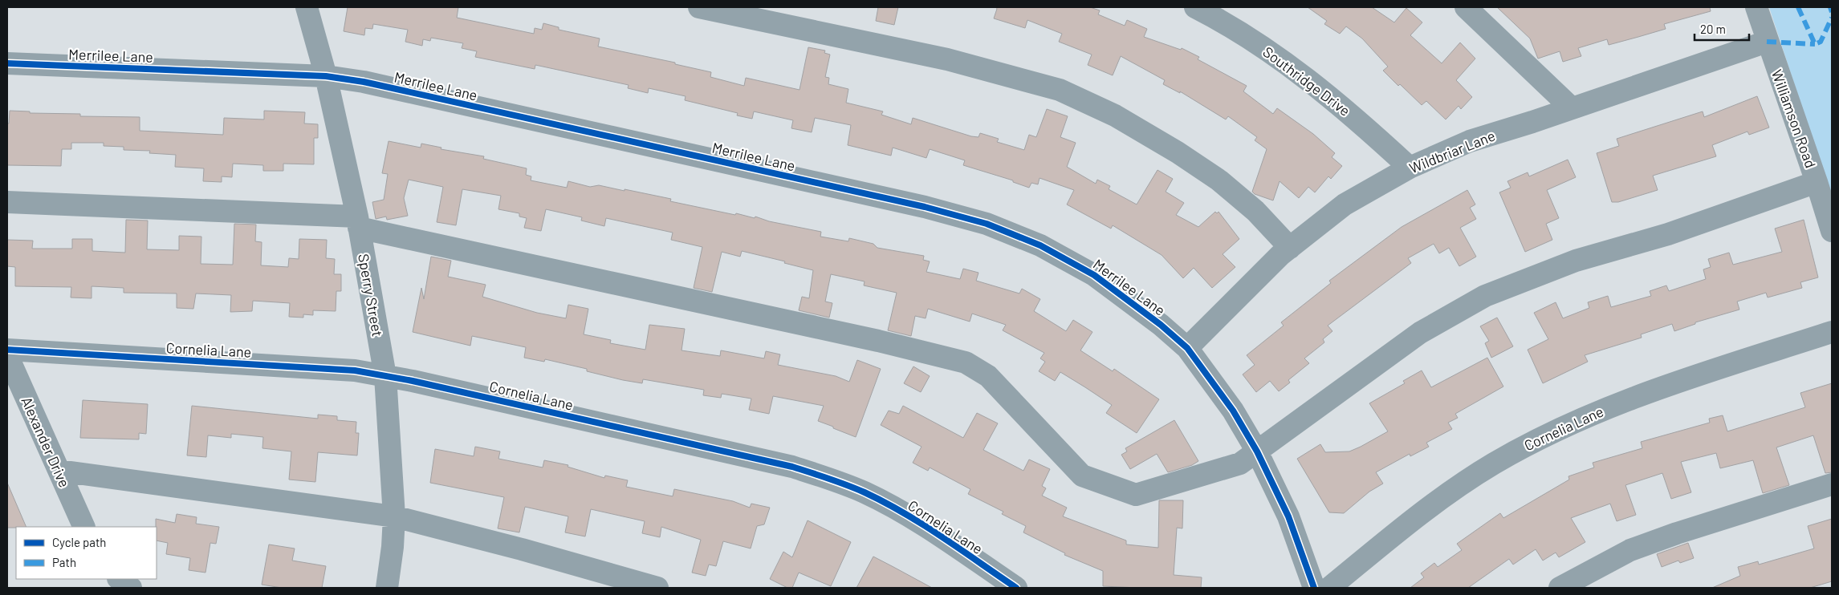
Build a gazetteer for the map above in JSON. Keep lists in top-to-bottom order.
{
  "streets": {
    "street": [
      "Merrilee Lane",
      "Southridge Drive",
      "Williamson Road",
      "Wildbriar Lane",
      "Sperry Street",
      "Cornelia Lane",
      "Alexander Drive"
    ]
  },
  "crossings": [
    ["Merrilee Lane", "Wildbriar Lane"],
    ["Merrilee Lane", "Sperry Street"],
    ["Southridge Drive", "Wildbriar Lane"],
    ["Williamson Road", "Wildbriar Lane"],
    ["Sperry Street", "Cornelia Lane"]
  ],
  "legend": ["Cycle path", "Path"],
  "scale_bar": "20 m"
}
